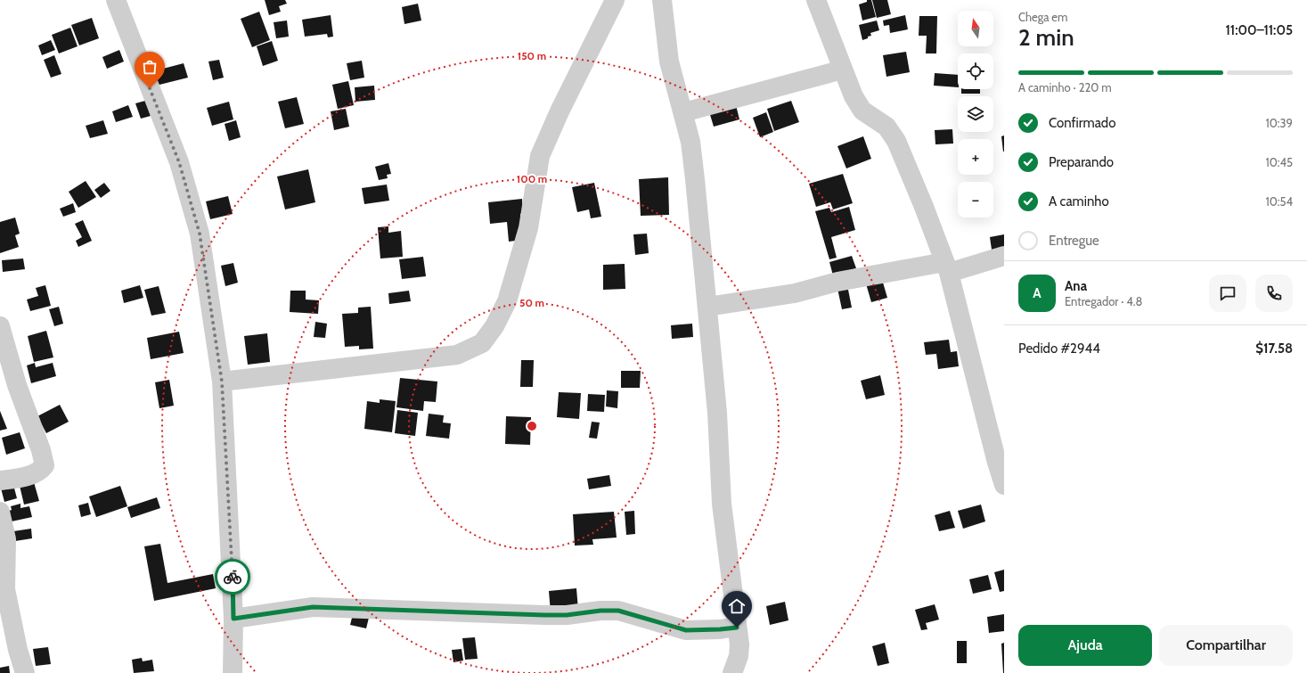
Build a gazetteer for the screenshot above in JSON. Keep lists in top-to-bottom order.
{
  "north": "top",
  "page": {
    "heading": ["2 min", "Chega em", "11:00–11:05"],
    "panel": [
      "Ana",
      "Entregador · 4.8",
      "Pedido #2944",
      "$17.58"
    ],
    "map_buttons": ["+", "−"],
    "bar": "A caminho · 220 m",
    "list": [
      ["Confirmado", "10:39"],
      ["Preparando", "10:45"],
      ["A caminho", "10:54"],
      "Entregue"
    ],
    "round": "A",
    "buttons": ["Ajuda", "Compartilhar"]
  },
  "rings": ["150 m", "100 m", "50 m"]
}
